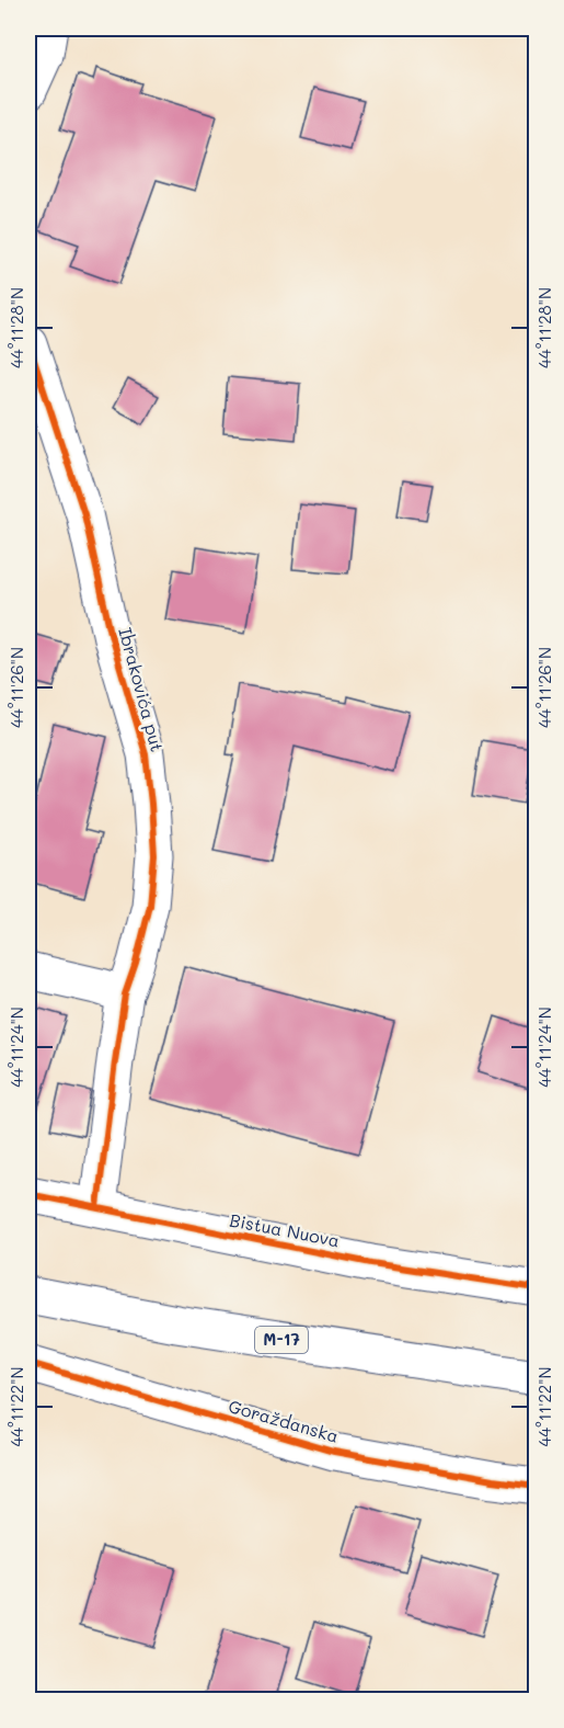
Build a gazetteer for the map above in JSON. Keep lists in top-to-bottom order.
{
  "streets": {
    "main road": [
      "Ibrakovića put",
      "Bistua Nuova",
      "M-17",
      "Goraždanska"
    ]
  },
  "crossings": [
    ["Ibrakovića put", "Bistua Nuova"]
  ],
  "coordinates": [
    "44°11'28\"N",
    "44°11'26\"N",
    "44°11'24\"N",
    "44°11'22\"N"
  ]
}
